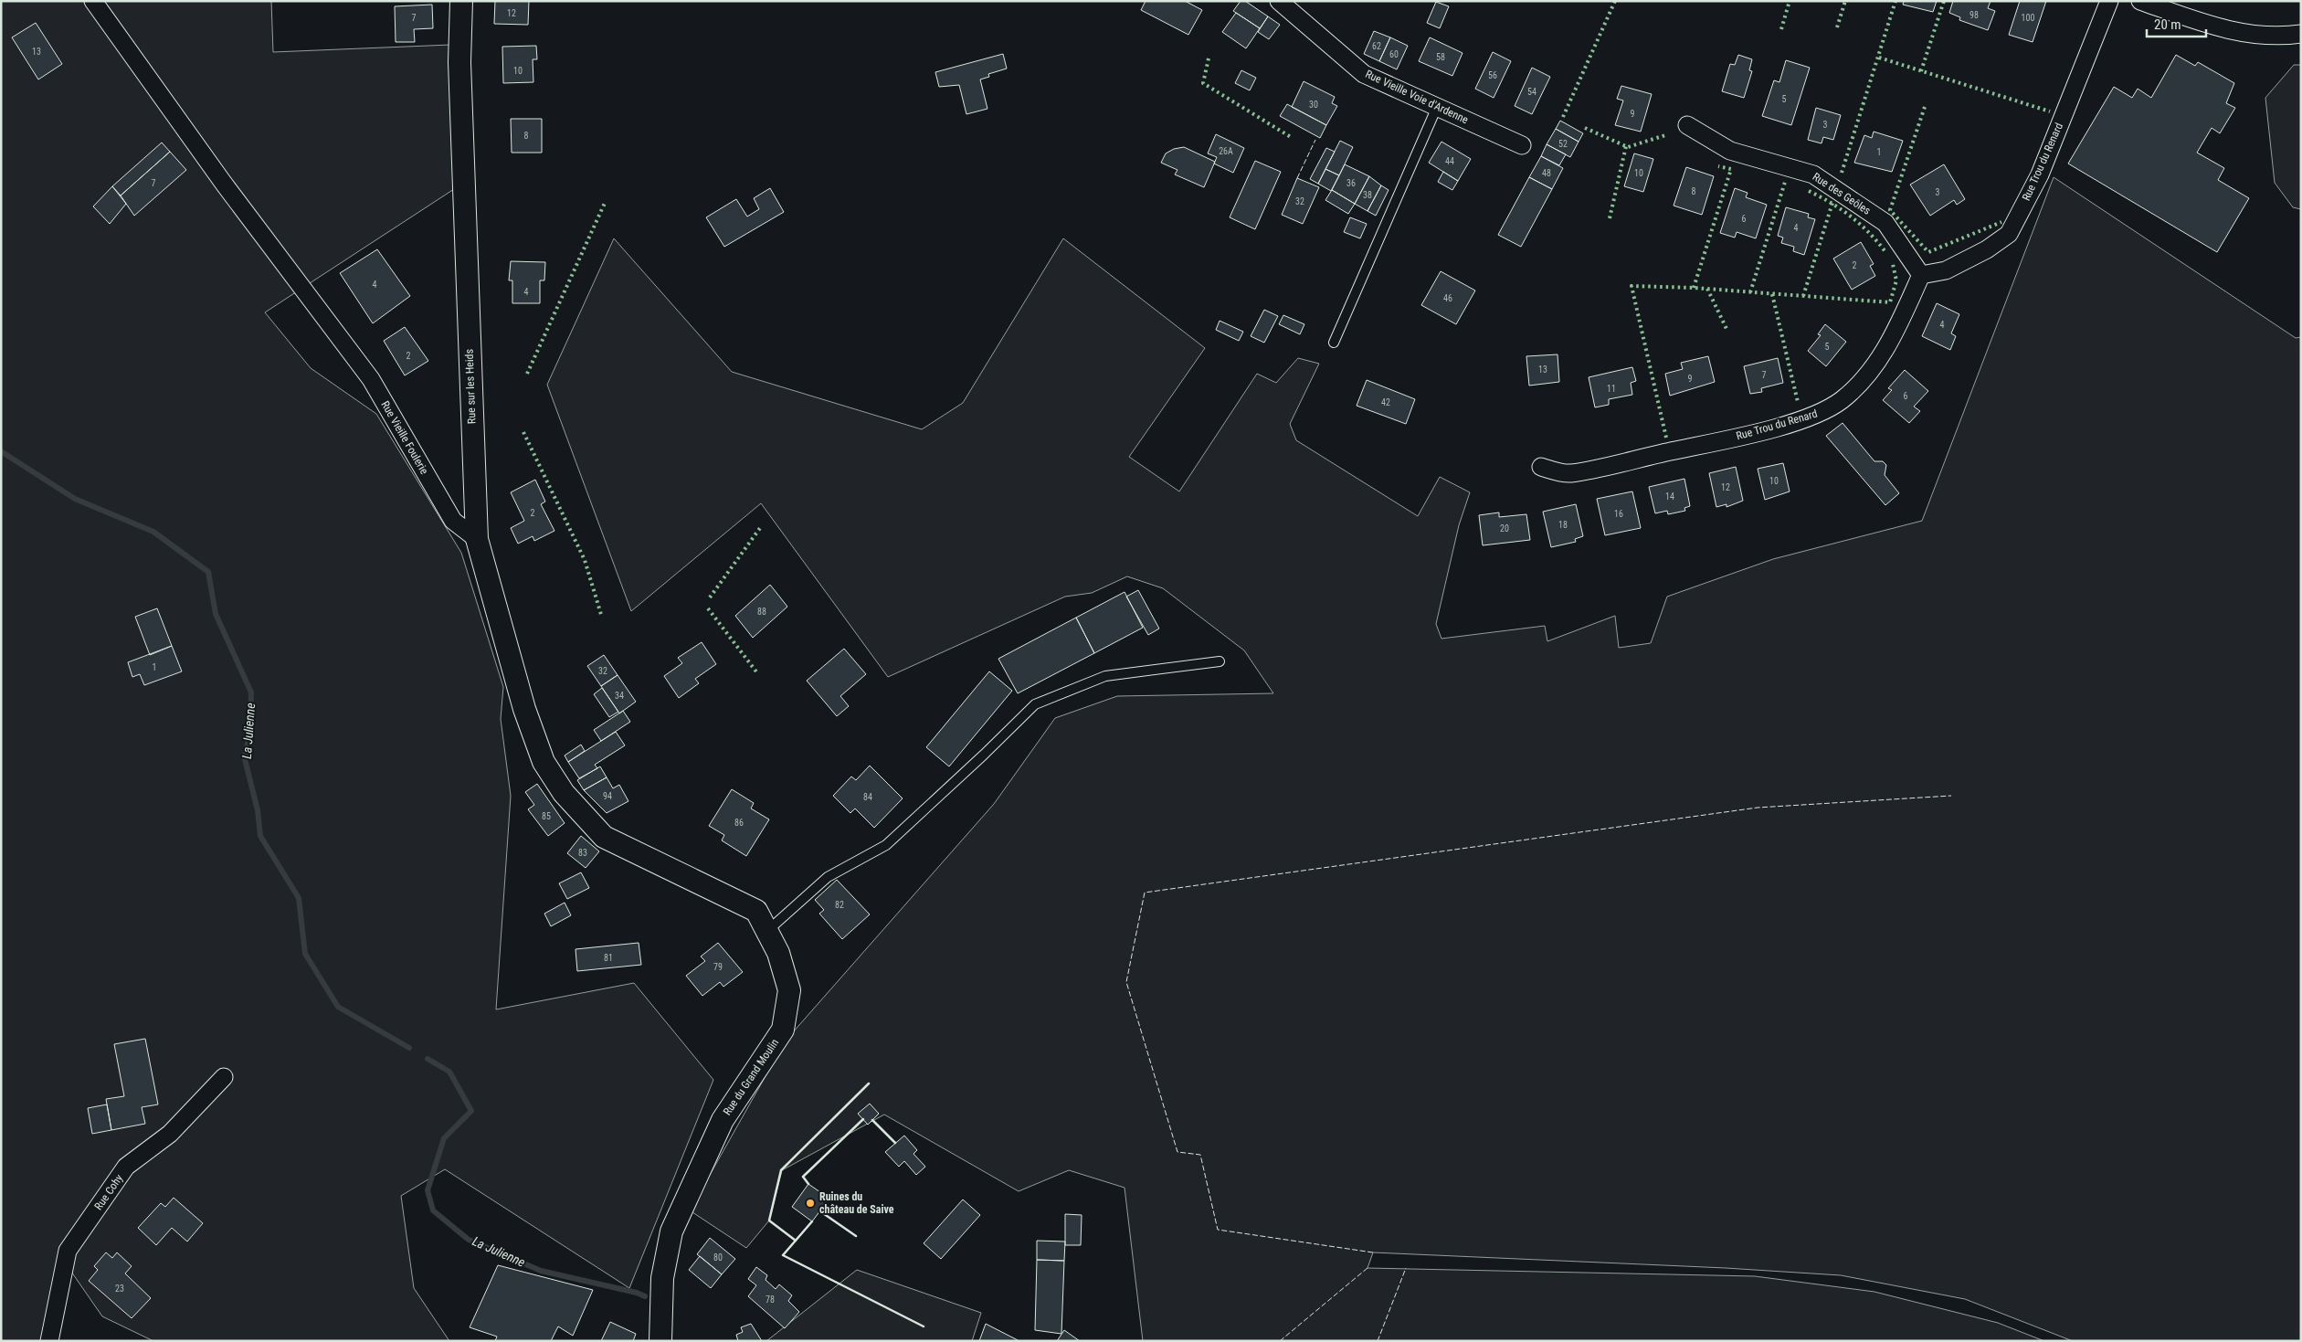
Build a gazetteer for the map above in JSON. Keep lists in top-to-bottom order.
{
  "streets": {
    "street": [
      "Rue Vieille Voie d'Ardenne",
      "Rue Trou du Renard",
      "Rue des Geôles",
      "Rue sur les Heids",
      "Rue Vieille Foulerie",
      "Rue du Grand Moulin",
      "Rue Cohy"
    ]
  },
  "crossings": [
    ["Rue Trou du Renard", "Rue des Geôles"],
    ["Rue sur les Heids", "Rue Vieille Foulerie"],
    ["Rue sur les Heids", "Rue du Grand Moulin"]
  ],
  "water": ["La Julienne"],
  "places": ["Ruines du château de Saive"],
  "house_numbers": [
    "12",
    "98",
    "7",
    "100",
    "62",
    "13",
    "60",
    "58",
    "10",
    "56",
    "54",
    "5",
    "30",
    "9",
    "3",
    "8",
    "52",
    "26A",
    "1",
    "44",
    "48",
    "10",
    "7",
    "36",
    "8",
    "3",
    "38",
    "32",
    "6",
    "4",
    "2",
    "4",
    "4",
    "46",
    "4",
    "5",
    "2",
    "13",
    "7",
    "9",
    "11",
    "6",
    "42",
    "10",
    "12",
    "14",
    "2",
    "16",
    "18",
    "20",
    "88",
    "1",
    "32",
    "34",
    "94",
    "84",
    "85",
    "86",
    "83",
    "82",
    "81",
    "79",
    "80",
    "23",
    "78"
  ],
  "scale_bar": "20 m"
}
